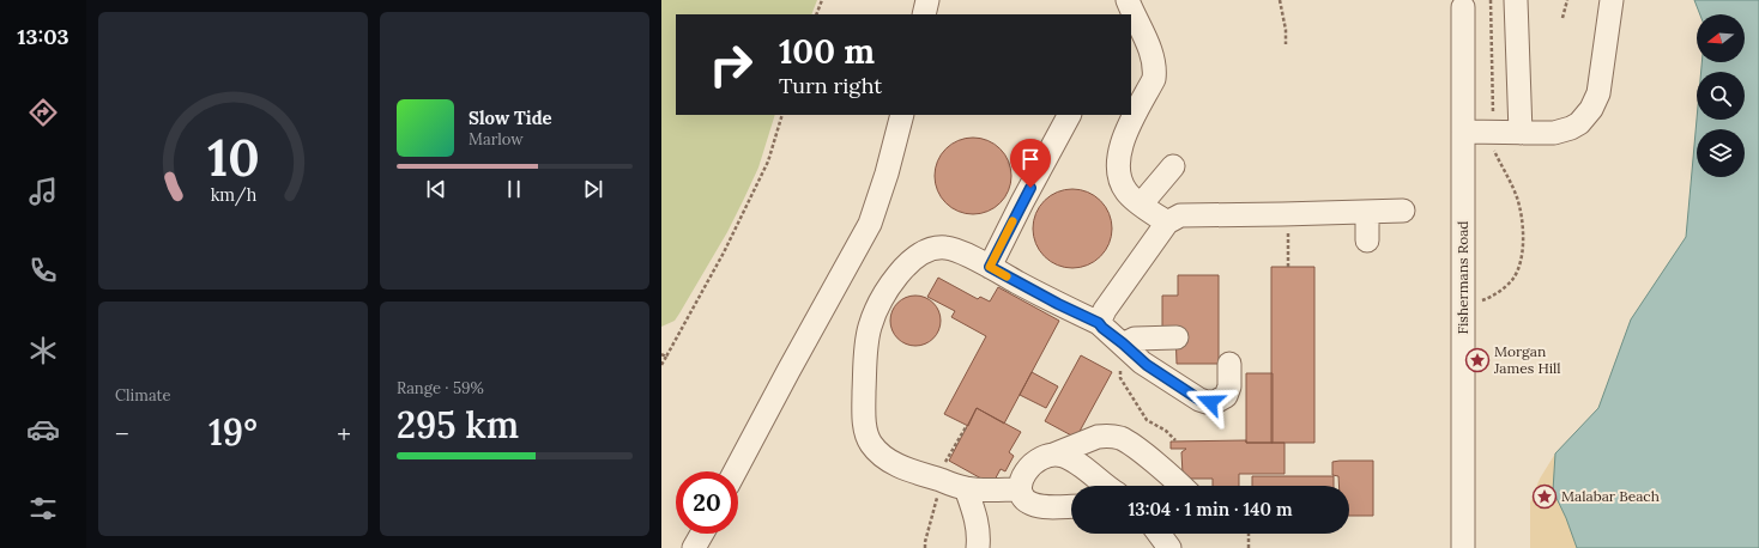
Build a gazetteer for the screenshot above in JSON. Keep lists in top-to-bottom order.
{
  "streets": {
    "street": ["Fishermans Road"]
  },
  "places": {
    "place": ["Morgan James Hill", "Malabar Beach"]
  },
  "north": "left",
  "page": {
    "tabs": "13:03",
    "turn": ["100 m", "Turn right"],
    "song": ["Slow Tide", "Marlow"],
    "tile": [
      "Climate",
      ["Range · 59%", "295 km"]
    ],
    "heat": ["−", "19°", "+"],
    "limit": "20",
    "trip": "13:04 · 1 min · 140 m",
    "gauge": ["10", "km/h"]
  }
}
